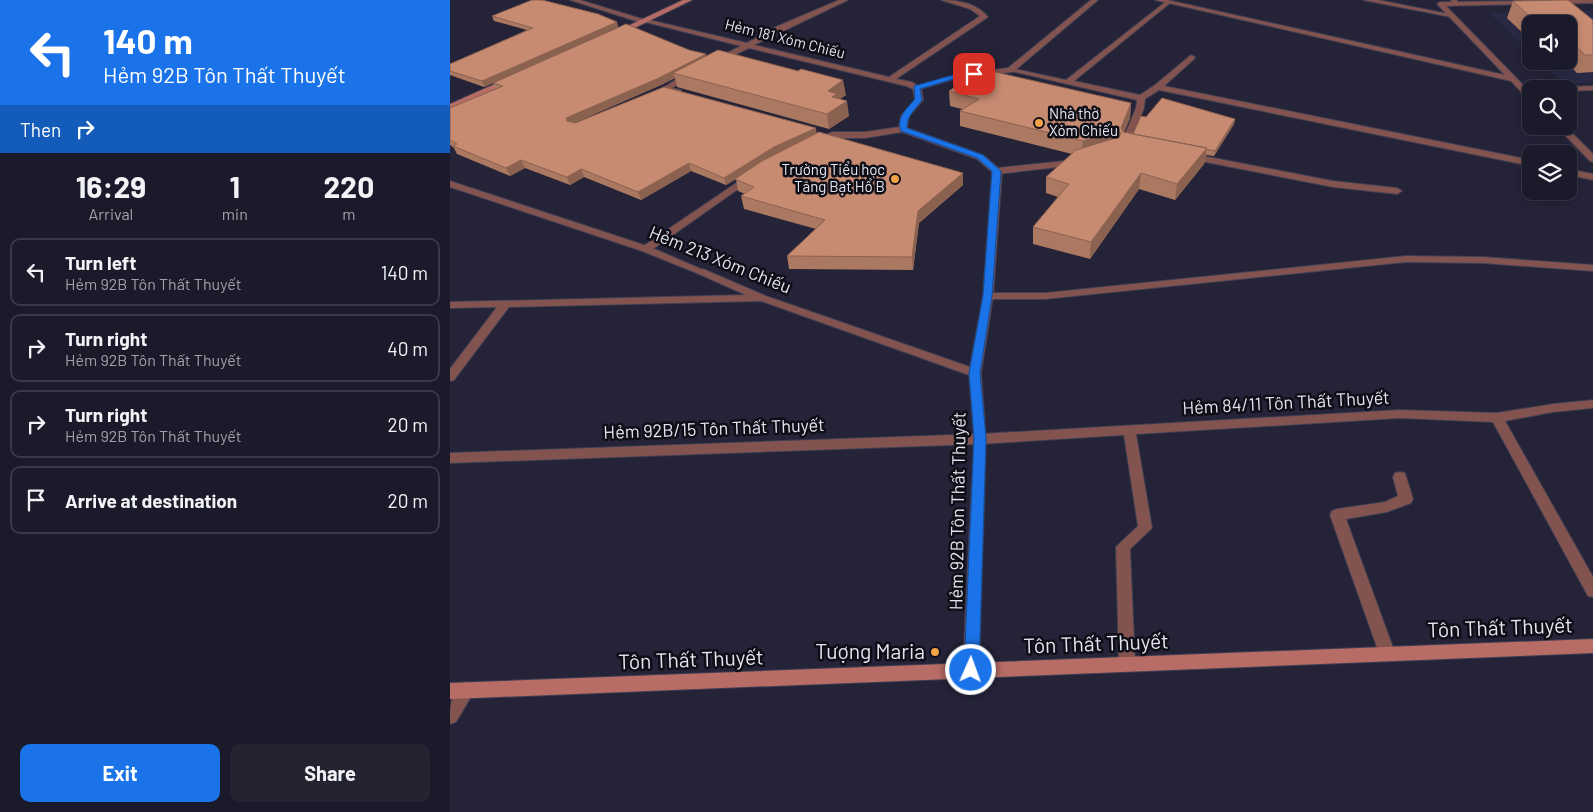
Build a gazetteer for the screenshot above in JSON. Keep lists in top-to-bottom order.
{
  "streets": {
    "main road": ["Tôn Thất Thuyết"],
    "street": [
      "Hẻm 181 Xóm Chiếu",
      "Hẻm 213 Xóm Chiếu",
      "Hẻm 84/11 Tôn Thất Thuyết",
      "Hẻm 92B/15 Tôn Thất Thuyết",
      "Hẻm 92B Tôn Thất Thuyết"
    ]
  },
  "crossings": [
    ["Hẻm 213 Xóm Chiếu", "Hẻm 92B Tôn Thất Thuyết"],
    ["Hẻm 84/11 Tôn Thất Thuyết", "Hẻm 92B/15 Tôn Thất Thuyết"],
    ["Hẻm 84/11 Tôn Thất Thuyết", "Hẻm 92B Tôn Thất Thuyết"],
    ["Hẻm 92B/15 Tôn Thất Thuyết", "Hẻm 92B Tôn Thất Thuyết"],
    ["Hẻm 92B Tôn Thất Thuyết", "Tôn Thất Thuyết"]
  ],
  "places": ["Nhà thờ Xóm Chiếu", "Trường Tiểu học Tăng Bạt Hổ B", "Tượng Maria"],
  "page": {
    "turn": ["140 m", "Hẻm 92B Tôn Thất Thuyết"],
    "then": "Then",
    "eta": [
      "16:29",
      "Arrival",
      "1",
      "min",
      "220",
      "m"
    ],
    "list": [
      {
        "name": "Turn left",
        "note": "Hẻm 92B Tôn Thất Thuyết",
        "value": "140 m"
      },
      {
        "name": "Turn right",
        "note": "Hẻm 92B Tôn Thất Thuyết",
        "value": "40 m"
      },
      {
        "name": "Turn right",
        "note": "Hẻm 92B Tôn Thất Thuyết",
        "value": "20 m"
      },
      {
        "name": "Arrive at destination",
        "value": "20 m"
      }
    ],
    "buttons": ["Exit", "Share"]
  }
}
